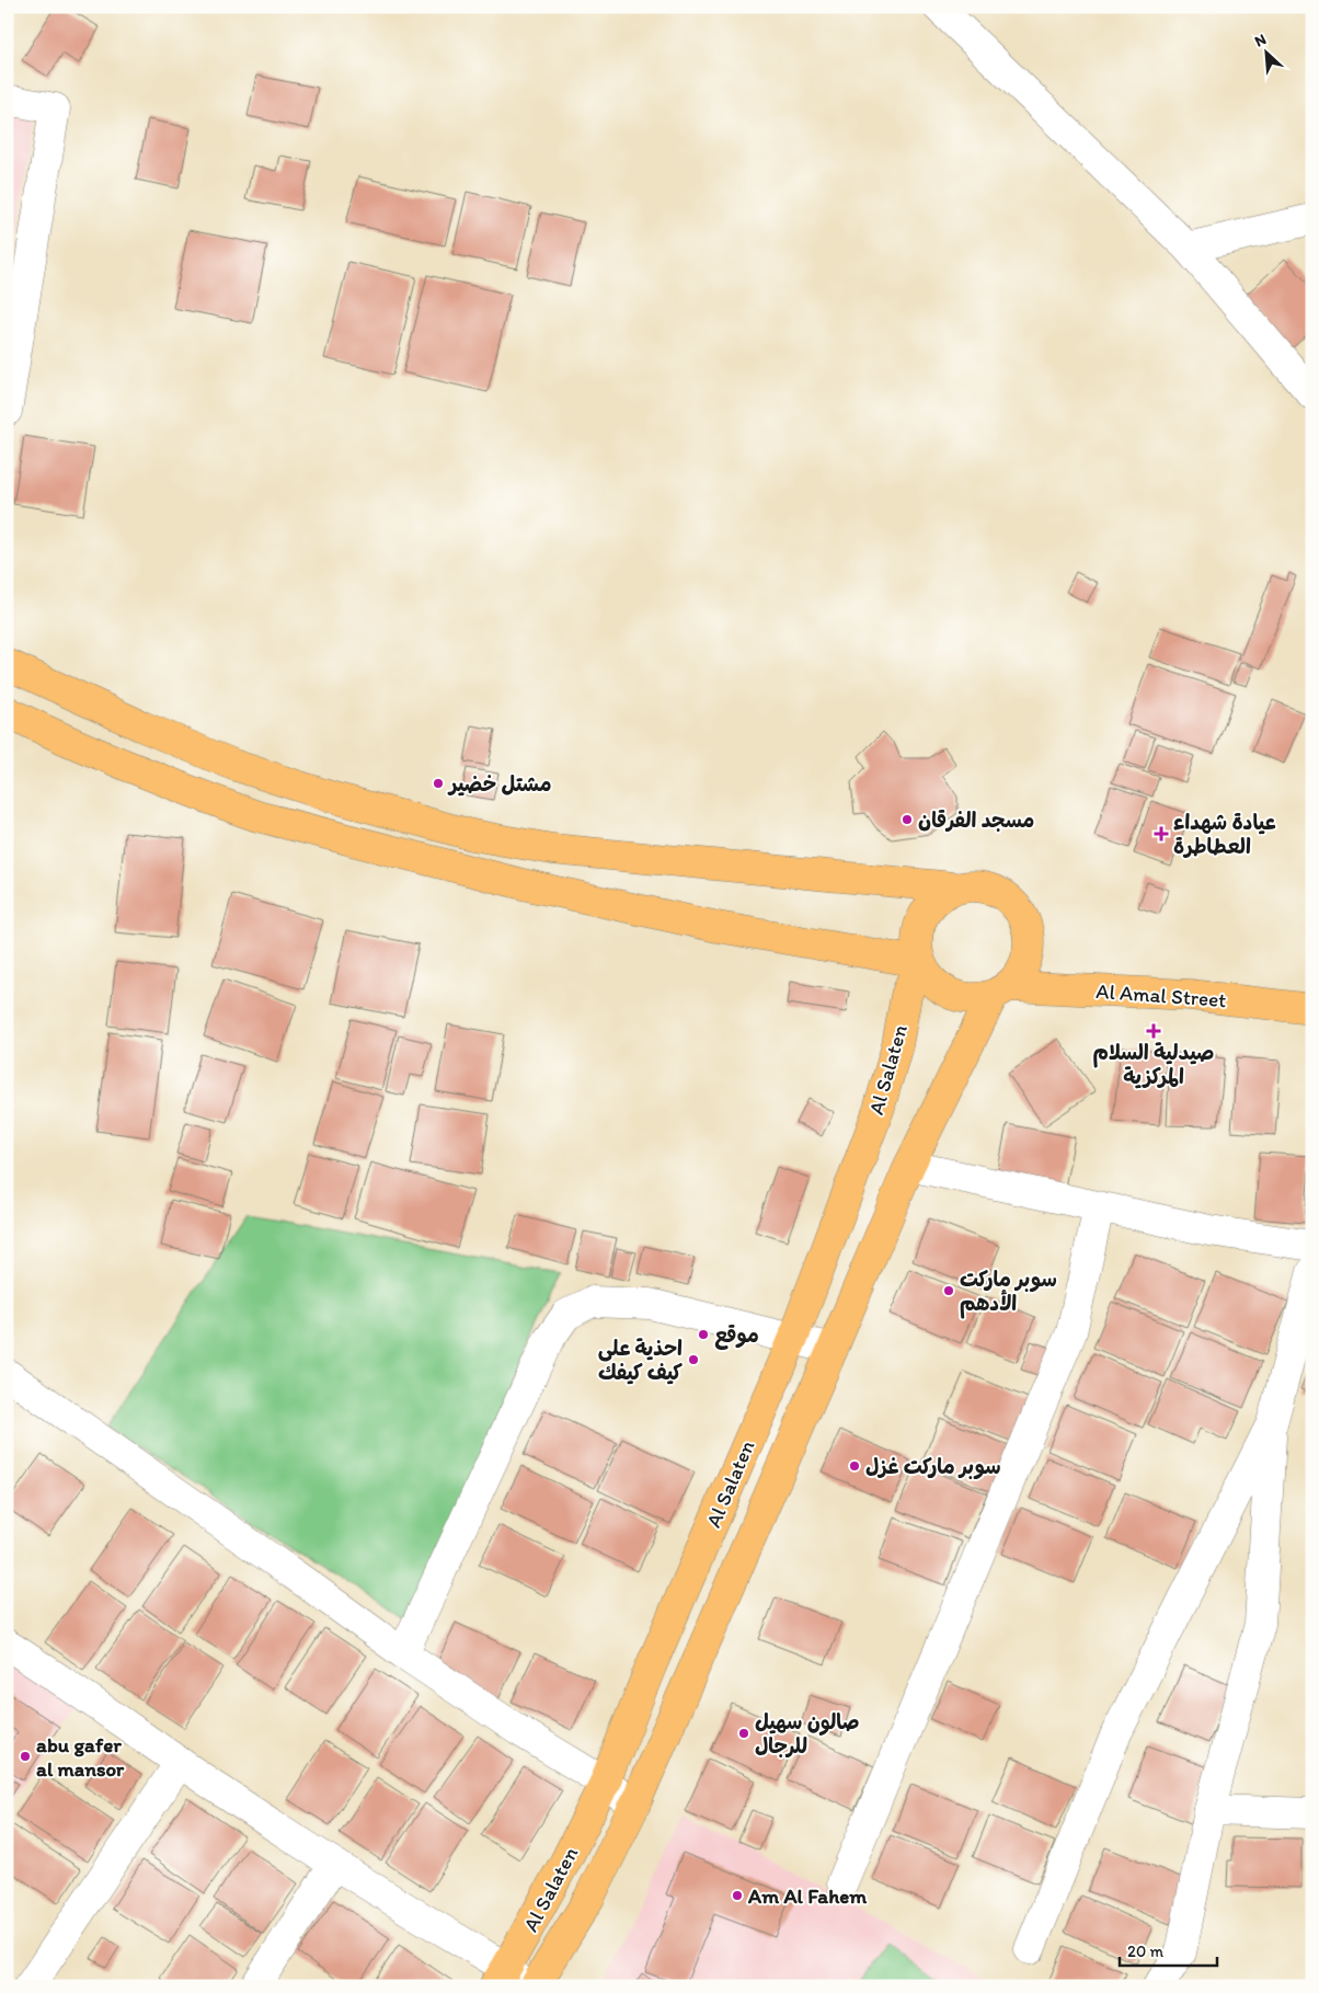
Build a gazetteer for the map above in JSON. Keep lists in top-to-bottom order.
{
  "streets": {
    "main road": ["Al Amal Street", "Al Salaten"]
  },
  "crossings": [
    ["Al Amal Street", "Al Salaten"]
  ],
  "places": {
    "other": [
      "مشتل خضير",
      "مسجد الفرقان",
      "سوبر ماركت الأدهم",
      "موقع",
      "احذية على كيف كيفك",
      "سوبر ماركت غزل",
      "صالون سهيل للرجال",
      "abu gafer al mansor",
      "Am Al Fahem"
    ],
    "health": ["عيادة شهداء العطاطرة", "صيدلية السلام المركزية"]
  },
  "scale_bar": "20 m",
  "north": "top left"
}
